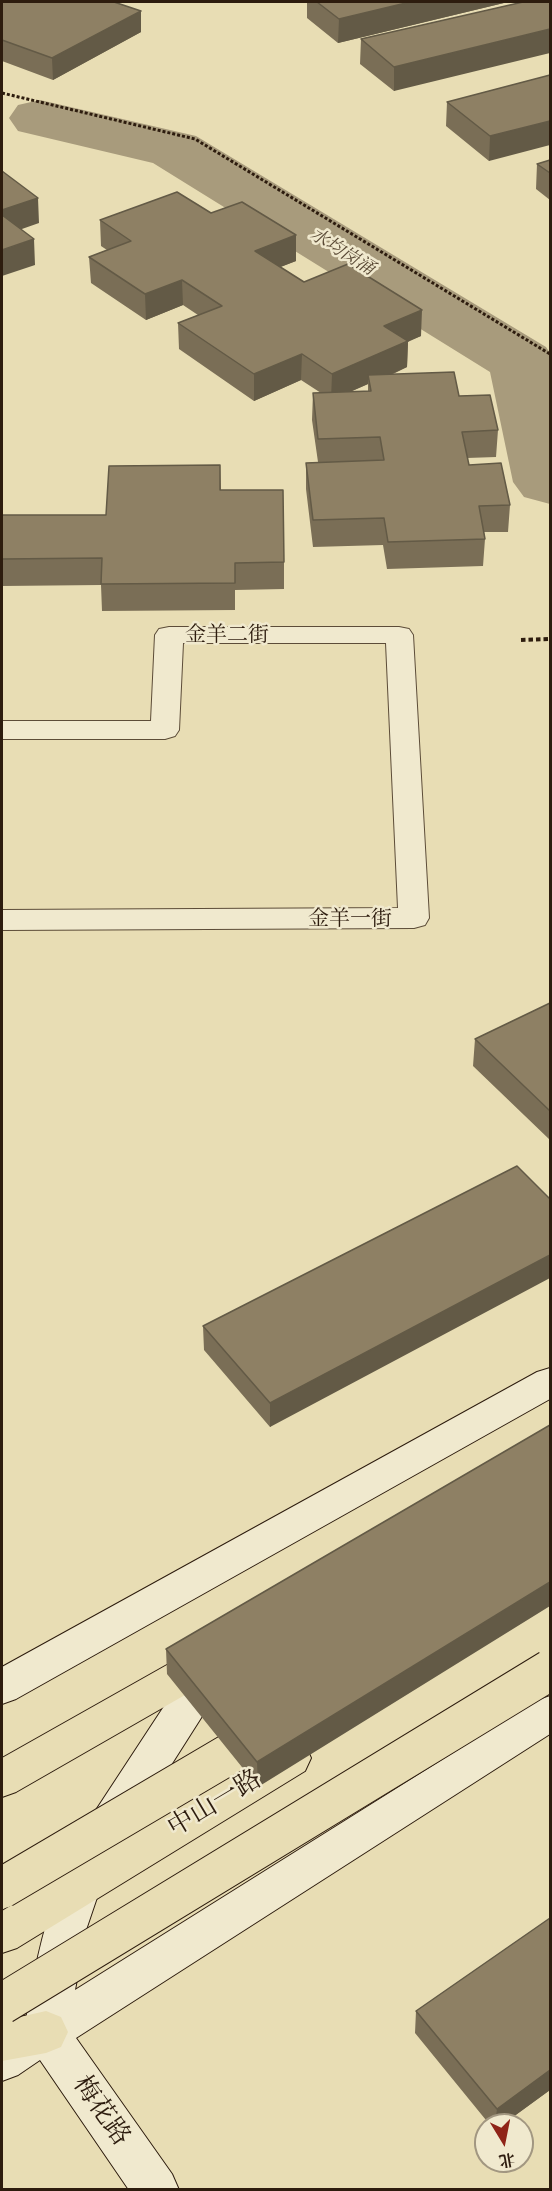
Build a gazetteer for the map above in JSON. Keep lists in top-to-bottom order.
{
  "streets": {
    "main road": ["中山一路"],
    "street": ["金羊二街", "金羊一街", "梅花路"]
  },
  "crossings": [
    ["金羊二街", "金羊一街"]
  ],
  "water": ["水均岗涌"],
  "north": "bottom"
}
